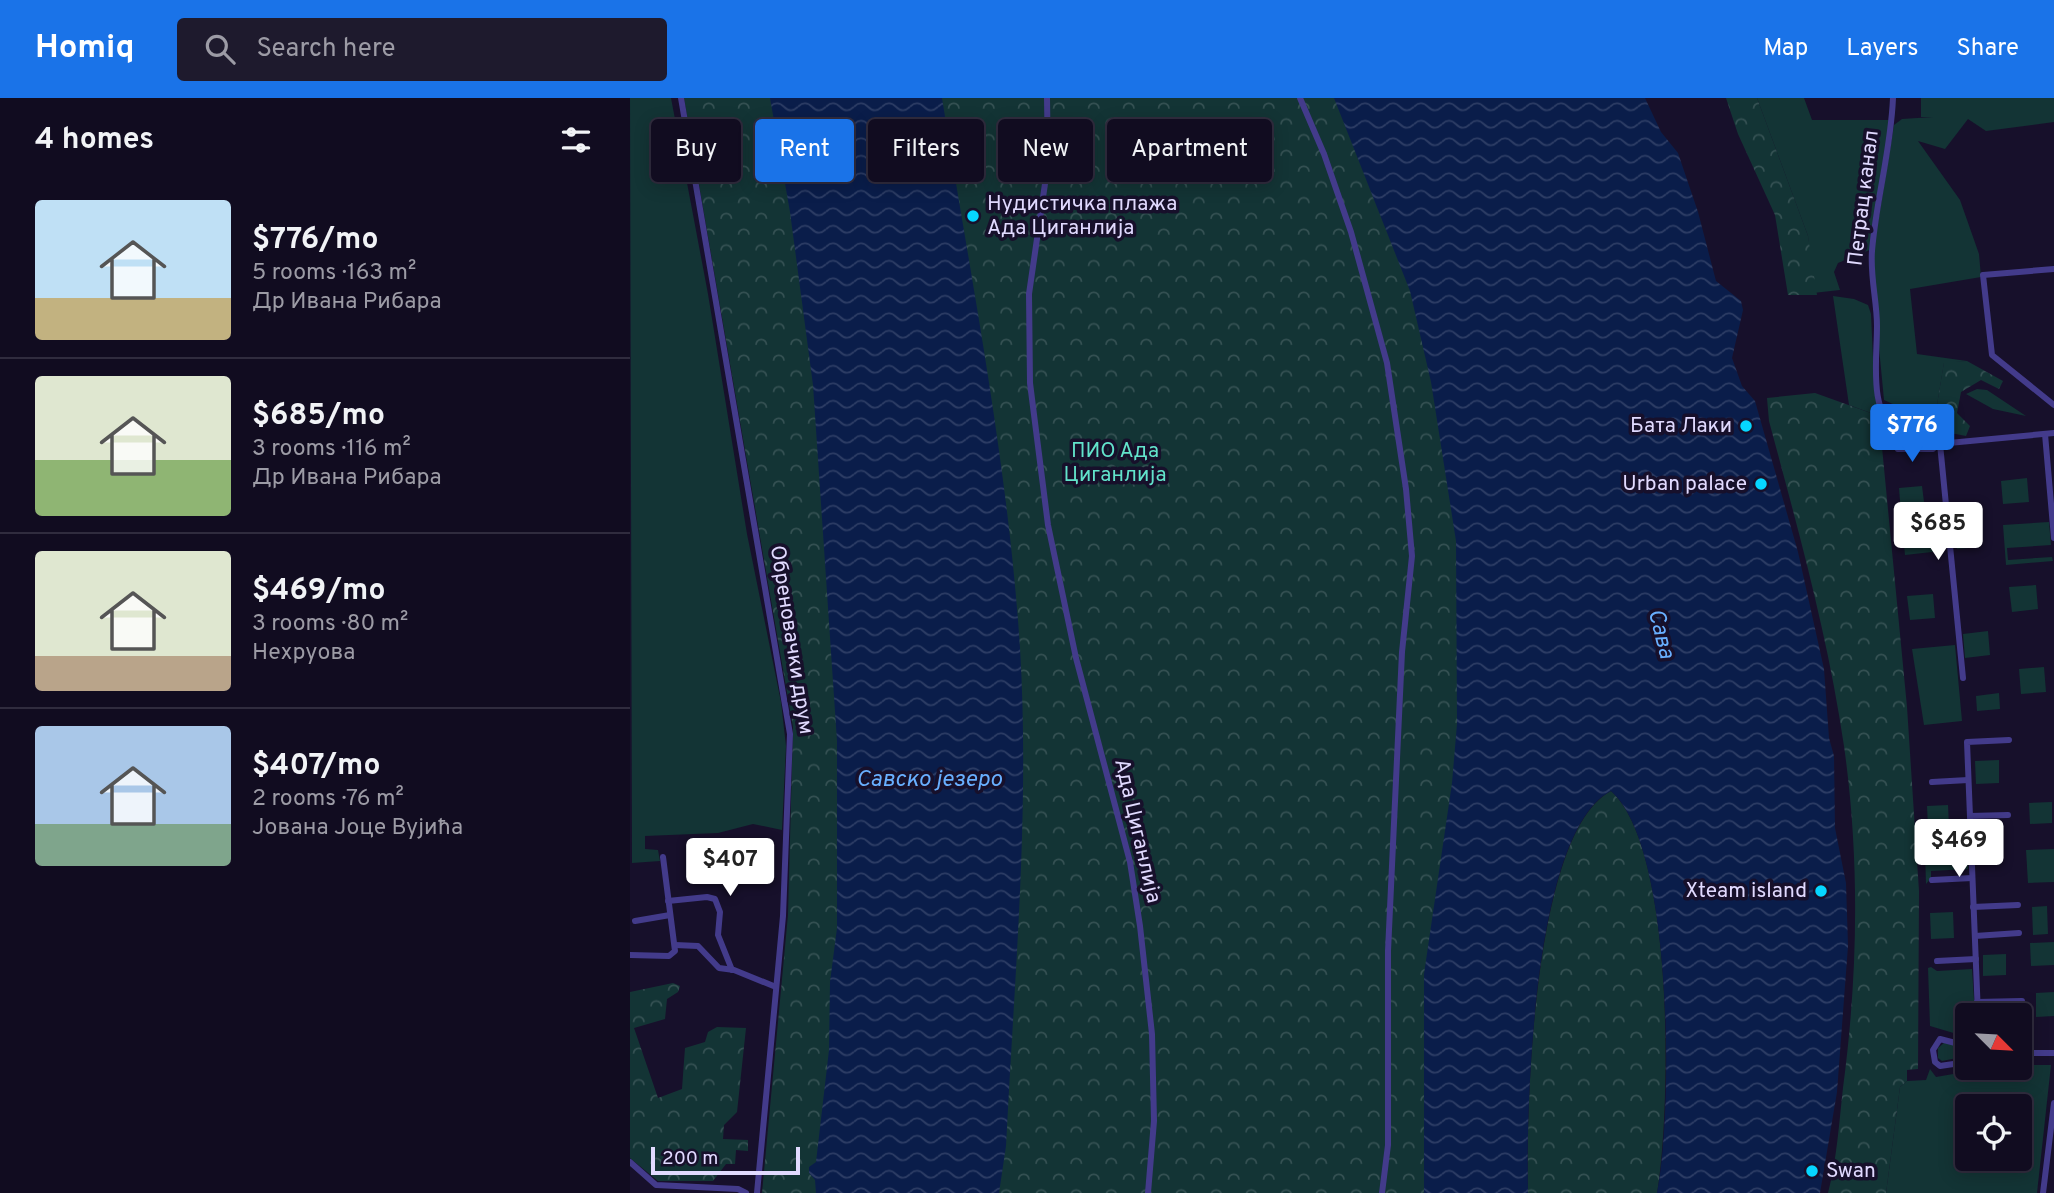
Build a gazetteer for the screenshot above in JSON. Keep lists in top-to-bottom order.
{
  "streets": {
    "street": ["Петрац канал", "Обреновачки друм", "Ада Циганлија"]
  },
  "water": ["Сава", "Савско језеро"],
  "parks": ["ПИО Ада Циганлија"],
  "places": [
    "Нудистичка плажа Ада Циганлија",
    "Бата Лаки",
    "Urban palace",
    "Xteam island",
    "Swan"
  ],
  "scale_bar": "200 m",
  "north": "bottom right",
  "page": {
    "header": "Homiq",
    "search": "Search here",
    "nav": ["Map", "Layers", "Share"],
    "heading": "4 homes",
    "chip": [
      "Buy",
      "Rent",
      "Filters",
      "New",
      "Apartment"
    ],
    "list": [
      {
        "name": "$776/mo",
        "note": "5 rooms · 163 m² · Др Ивана Рибара"
      },
      {
        "name": "$685/mo",
        "note": "3 rooms · 116 m² · Др Ивана Рибара"
      },
      {
        "name": "$469/mo",
        "note": "3 rooms · 80 m² · Нехруова"
      },
      {
        "name": "$407/mo",
        "note": "2 rooms · 76 m² · Јована Јоце Вујића"
      }
    ],
    "price": [
      "$776",
      "$685",
      "$469",
      "$407"
    ],
    "scale": "200 m"
  }
}
